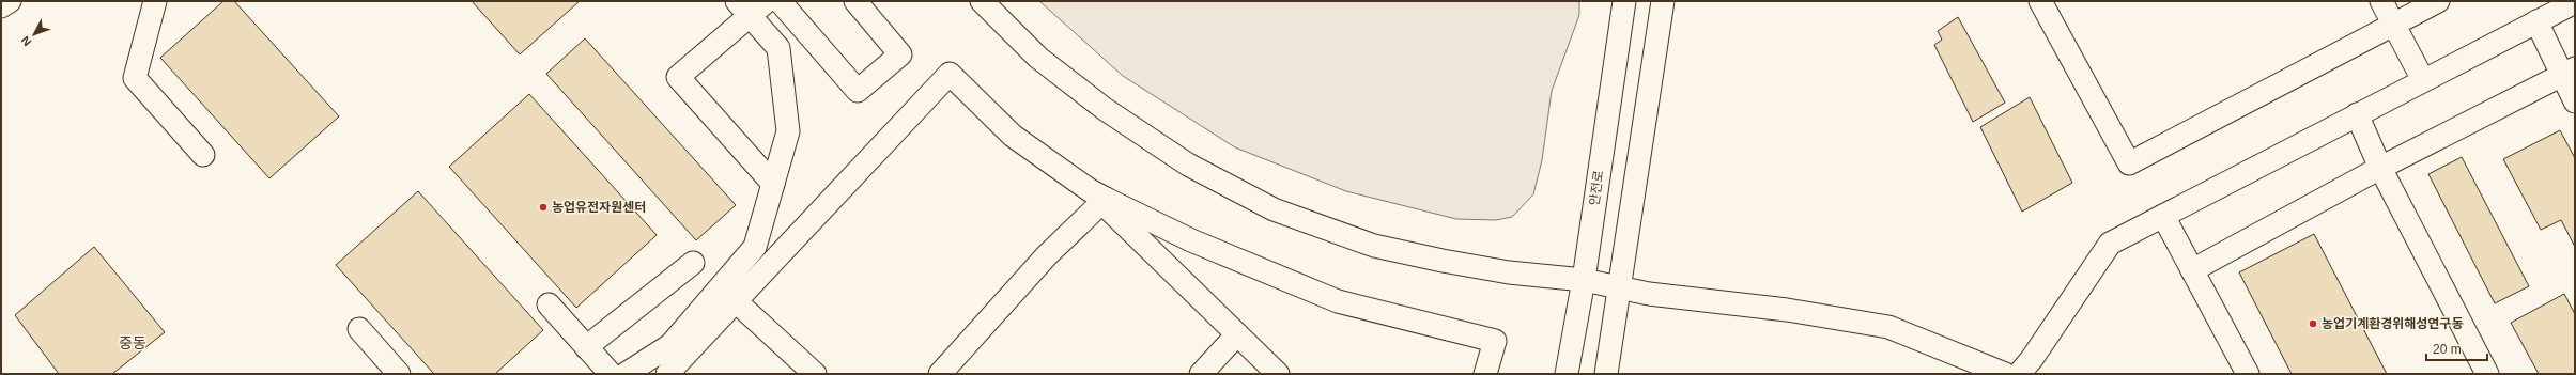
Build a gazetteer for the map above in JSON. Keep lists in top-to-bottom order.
{
  "streets": {
    "street": ["안전로"]
  },
  "districts": ["중동"],
  "places": ["농업유전자원센터", "농업기계환경위해성연구동"],
  "scale_bar": "20 m",
  "north": "bottom left"
}
